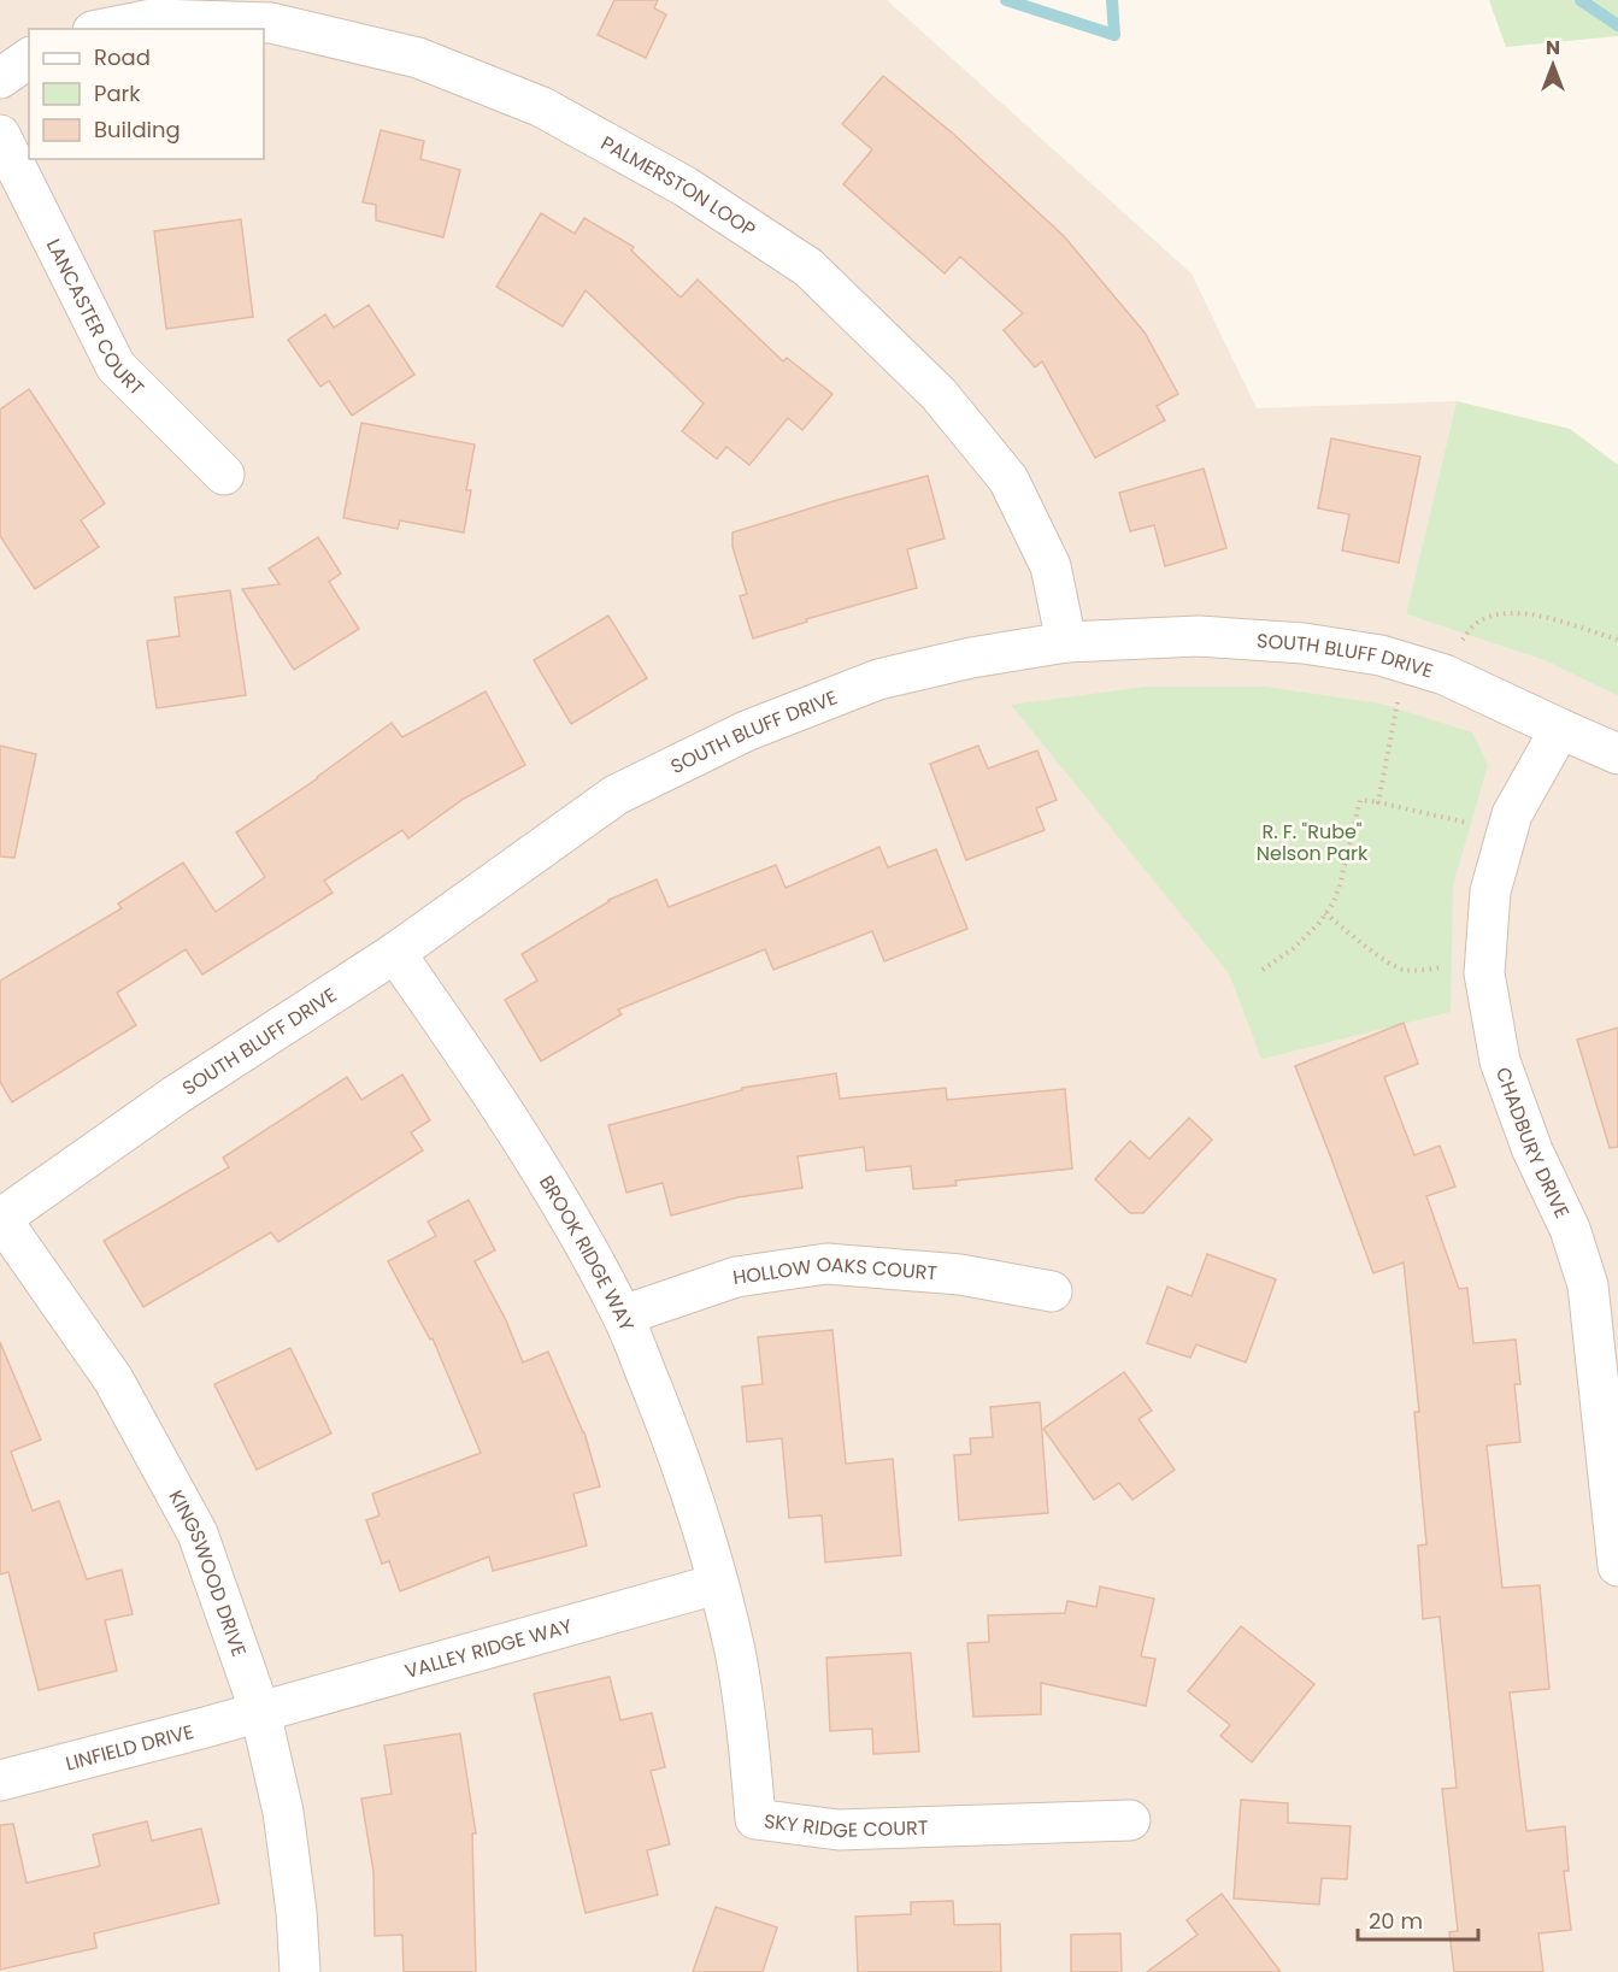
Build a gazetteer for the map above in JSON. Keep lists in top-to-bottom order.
{
  "streets": {
    "street": [
      "PALMERSTON LOOP",
      "LANCASTER COURT",
      "SOUTH BLUFF DRIVE",
      "CHADBURY DRIVE",
      "BROOK RIDGE WAY",
      "HOLLOW OAKS COURT",
      "KINGSWOOD DRIVE",
      "VALLEY RIDGE WAY",
      "LINFIELD DRIVE",
      "SKY RIDGE COURT"
    ]
  },
  "crossings": [
    ["PALMERSTON LOOP", "SOUTH BLUFF DRIVE"],
    ["SOUTH BLUFF DRIVE", "CHADBURY DRIVE"],
    ["SOUTH BLUFF DRIVE", "BROOK RIDGE WAY"],
    ["SOUTH BLUFF DRIVE", "KINGSWOOD DRIVE"],
    ["BROOK RIDGE WAY", "HOLLOW OAKS COURT"],
    ["BROOK RIDGE WAY", "VALLEY RIDGE WAY"],
    ["BROOK RIDGE WAY", "SKY RIDGE COURT"],
    ["KINGSWOOD DRIVE", "VALLEY RIDGE WAY"],
    ["KINGSWOOD DRIVE", "LINFIELD DRIVE"],
    ["VALLEY RIDGE WAY", "LINFIELD DRIVE"],
    ["VALLEY RIDGE WAY", "SKY RIDGE COURT"]
  ],
  "parks": ["R. F. \"Rube\" Nelson Park"],
  "legend": ["Road", "Park", "Building"],
  "scale_bar": "20 m",
  "north": "top"
}
